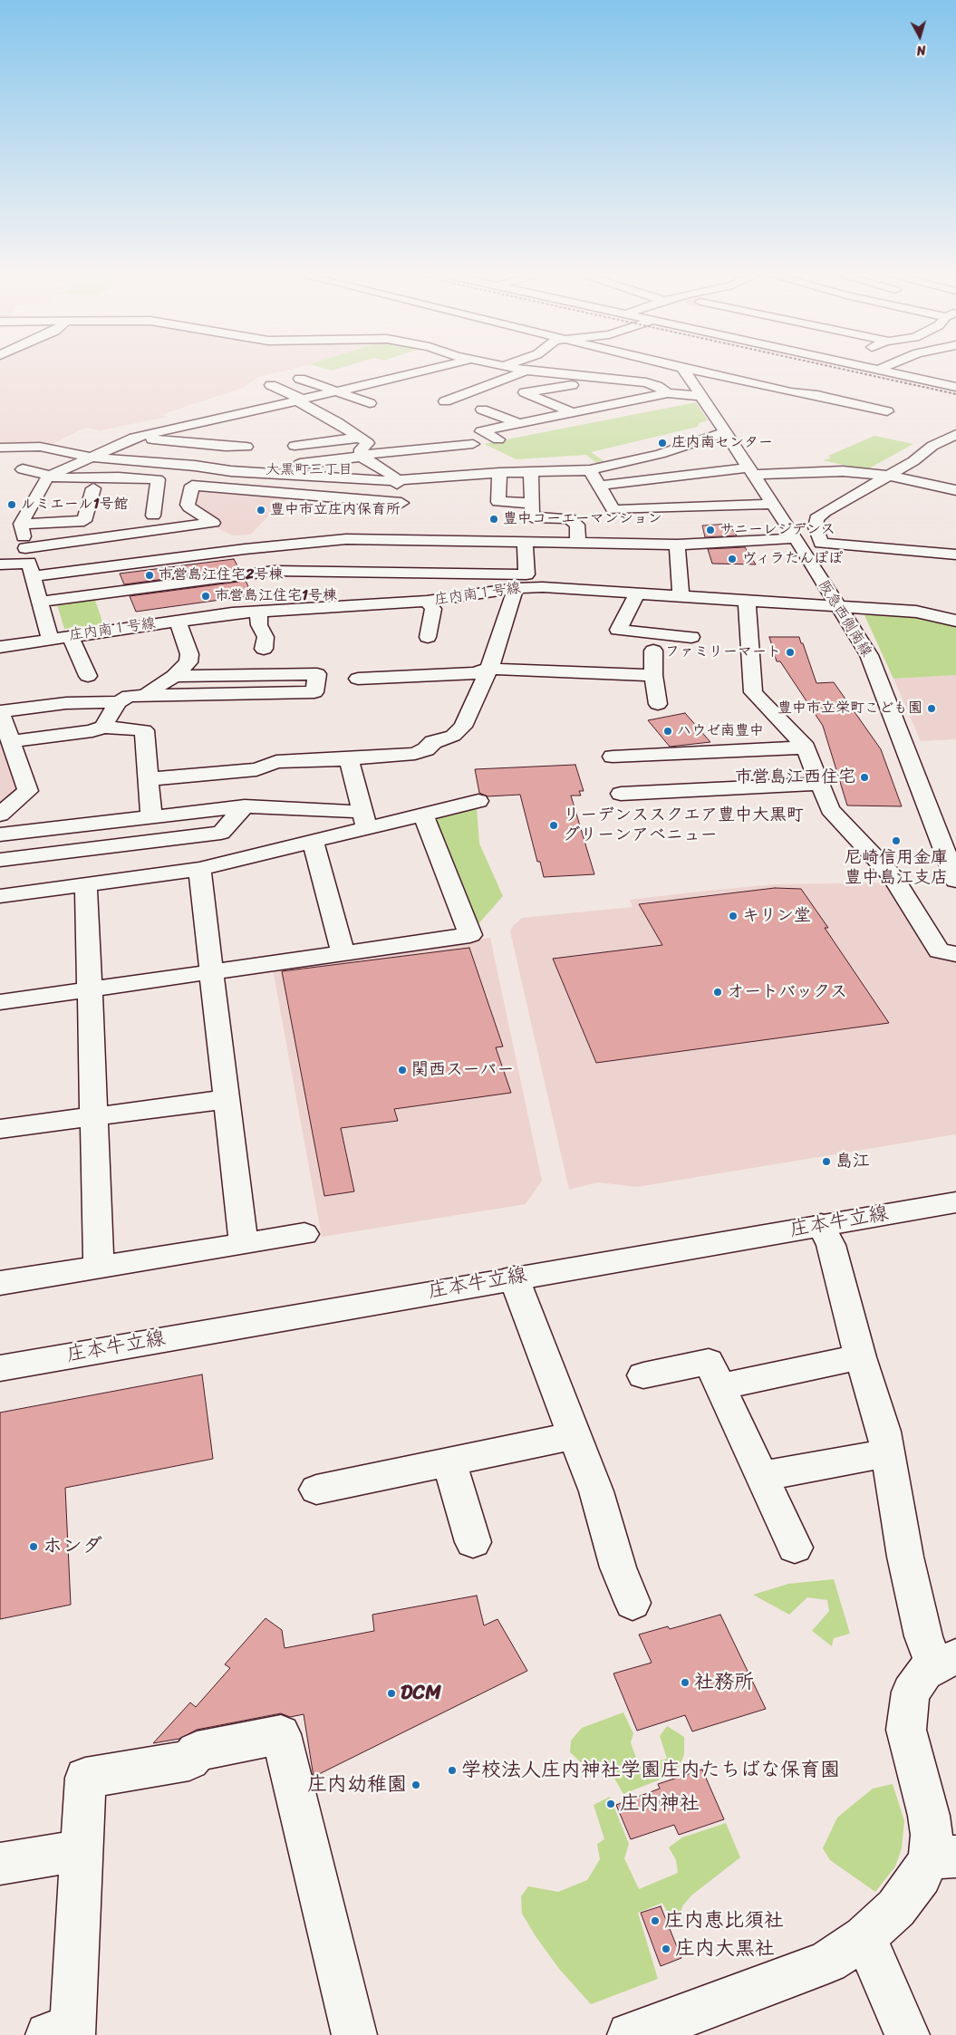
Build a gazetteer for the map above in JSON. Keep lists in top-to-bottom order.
{
  "streets": {
    "street": ["庄内南１号線", "阪急西側南線", "庄本牛立線"]
  },
  "crossings": [
    ["庄内南１号線", "阪急西側南線"]
  ],
  "districts": ["大黒町三丁目"],
  "places": [
    "庄内南センター",
    "ルミエール1号館",
    "豊中市立庄内保育所",
    "豊中コーエーマンション",
    "サニーレジデンス",
    "ヴィラたんぽぽ",
    "市営島江住宅2号棟",
    "市営島江住宅1号棟",
    "ファミリーマート",
    "豊中市立栄町こども園",
    "ハウゼ南豊中",
    "市営島江西住宅",
    "リーデンススクエア豊中大黒町 グリーンアベニュー",
    "尼崎信用金庫 豊中島江支店",
    "キリン堂",
    "オートバックス",
    "関西スーパー",
    "島江",
    "ホンダ",
    "社務所",
    "DCM",
    "学校法人庄内神社学園庄内たちばな保育園",
    "庄内幼稚園",
    "庄内神社",
    "庄内恵比須社",
    "庄内大黒社"
  ],
  "north": "bottom"
}
